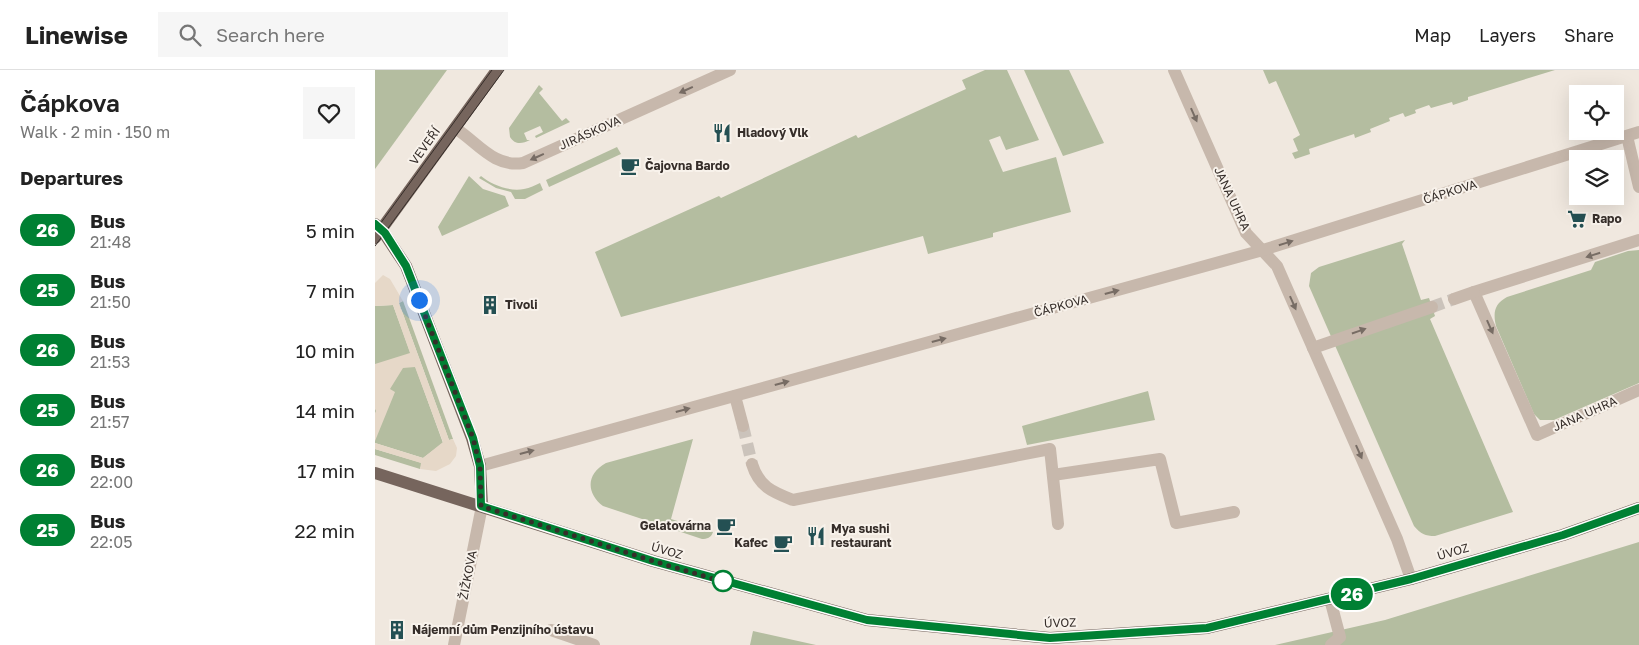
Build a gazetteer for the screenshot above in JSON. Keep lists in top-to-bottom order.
{
  "streets": {
    "main road": ["VEVEŘÍ", "ÚVOZ"],
    "street": [
      "JIRÁSKOVA",
      "ČÁPKOVA",
      "JANA UHRA",
      "ŽIŽKOVA"
    ]
  },
  "crossings": [
    ["JIRÁSKOVA", "VEVEŘÍ"],
    ["ČÁPKOVA", "JANA UHRA"],
    ["JANA UHRA", "ÚVOZ"],
    ["ÚVOZ", "ŽIŽKOVA"]
  ],
  "one_way": ["JIRÁSKOVA", "ČÁPKOVA", "JANA UHRA"],
  "places": {
    "restaurant": ["Hladový Vlk", "Mya sushi restaurant"],
    "cafe": ["Čajovna Bardo", "Gelatovárna", "Kafec"],
    "supermarket": ["Rapo"],
    "building": ["Tivoli", "Nájemní dům Penzijního ústavu"]
  },
  "lines": ["bus line 26"],
  "page": {
    "header": "Linewise",
    "search": "Search here",
    "nav": ["Map", "Layers", "Share"],
    "heading": [
      ["Čápkova", "Walk · 2 min · 150 m"],
      "Departures"
    ],
    "on_map": "26",
    "list": [
      {
        "mark": "26",
        "name": "Bus",
        "note": "21:48",
        "value": "5 min"
      },
      {
        "mark": "25",
        "name": "Bus",
        "note": "21:50",
        "value": "7 min"
      },
      {
        "mark": "26",
        "name": "Bus",
        "note": "21:53",
        "value": "10 min"
      },
      {
        "mark": "25",
        "name": "Bus",
        "note": "21:57",
        "value": "14 min"
      },
      {
        "mark": "26",
        "name": "Bus",
        "note": "22:00",
        "value": "17 min"
      },
      {
        "mark": "25",
        "name": "Bus",
        "note": "22:05",
        "value": "22 min"
      }
    ]
  }
}
